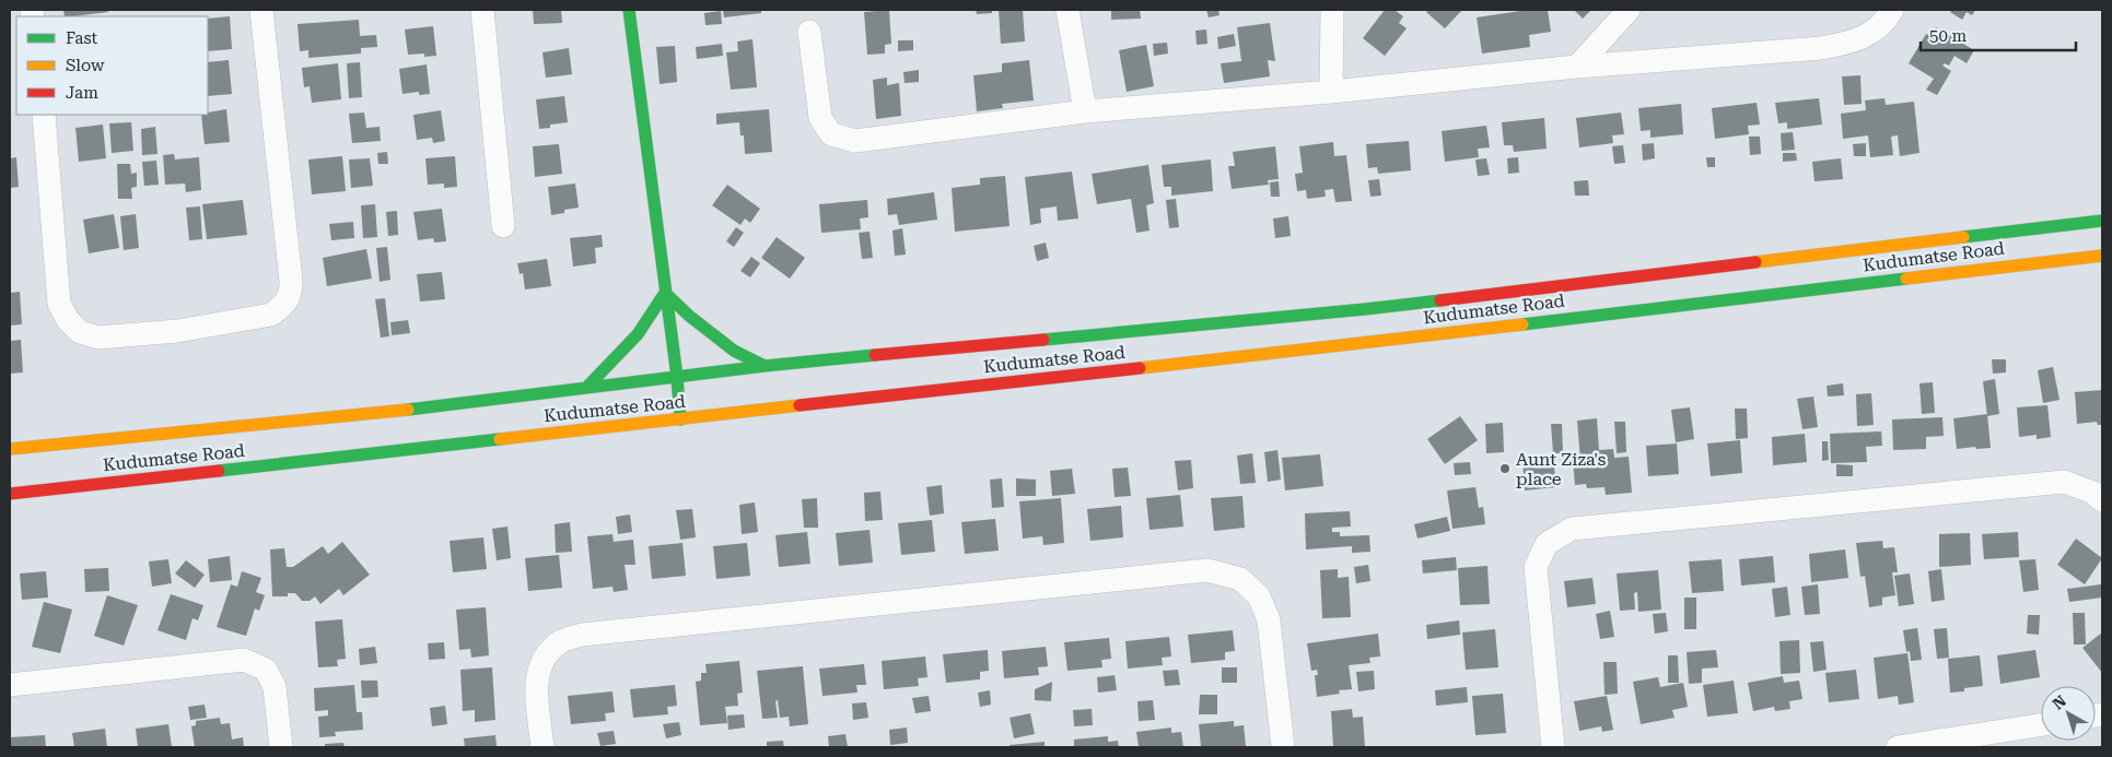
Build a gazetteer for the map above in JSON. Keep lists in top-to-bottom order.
{
  "streets": {
    "main road": ["Kudumatse Road"]
  },
  "places": ["Aunt Ziza's place"],
  "legend": ["Fast", "Slow", "Jam"],
  "scale_bar": "50 m",
  "north": "top left"
}
